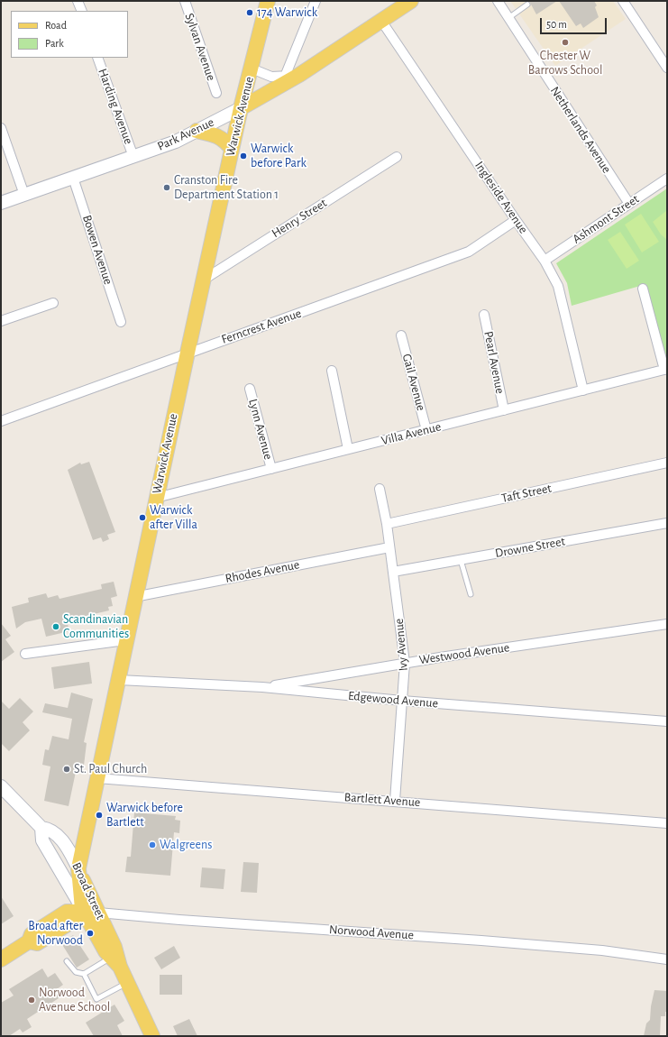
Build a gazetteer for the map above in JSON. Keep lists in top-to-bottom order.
{
  "streets": {
    "main road": [
      "Warwick Avenue",
      "Park Avenue",
      "Broad Street",
      "Norwood Avenue"
    ],
    "street": [
      "Sylvan Avenue",
      "Harding Avenue",
      "Netherlands Avenue",
      "Ingleside Avenue",
      "Henry Street",
      "Ashmont Street",
      "Bowen Avenue",
      "Ferncrest Avenue",
      "Pearl Avenue",
      "Gail Avenue",
      "Lynn Avenue",
      "Villa Avenue",
      "Taft Street",
      "Drowne Street",
      "Rhodes Avenue",
      "Ivy Avenue",
      "Westwood Avenue",
      "Edgewood Avenue",
      "Bartlett Avenue"
    ]
  },
  "crossings": [
    ["Harding Avenue", "Park Avenue"],
    ["Warwick Avenue", "Park Avenue"],
    ["Warwick Avenue", "Henry Street"],
    ["Warwick Avenue", "Ferncrest Avenue"],
    ["Warwick Avenue", "Villa Avenue"],
    ["Warwick Avenue", "Rhodes Avenue"],
    ["Warwick Avenue", "Edgewood Avenue"],
    ["Warwick Avenue", "Bartlett Avenue"],
    ["Warwick Avenue", "Broad Street"],
    ["Warwick Avenue", "Norwood Avenue"],
    ["Netherlands Avenue", "Ashmont Street"],
    ["Park Avenue", "Ingleside Avenue"],
    ["Park Avenue", "Bowen Avenue"],
    ["Ingleside Avenue", "Ashmont Street"],
    ["Ingleside Avenue", "Ferncrest Avenue"],
    ["Ingleside Avenue", "Villa Avenue"],
    ["Pearl Avenue", "Villa Avenue"],
    ["Gail Avenue", "Villa Avenue"],
    ["Lynn Avenue", "Villa Avenue"],
    ["Taft Street", "Ivy Avenue"],
    ["Drowne Street", "Ivy Avenue"],
    ["Rhodes Avenue", "Ivy Avenue"],
    ["Ivy Avenue", "Westwood Avenue"],
    ["Ivy Avenue", "Edgewood Avenue"],
    ["Ivy Avenue", "Bartlett Avenue"],
    ["Westwood Avenue", "Edgewood Avenue"],
    ["Broad Street", "Norwood Avenue"]
  ],
  "places": [
    "174 Warwick",
    "Chester W Barrows School",
    "Warwick before Park",
    "Cranston Fire Department Station 1",
    "Warwick after Villa",
    "Scandinavian Communities",
    "St. Paul Church",
    "Warwick before Bartlett",
    "Walgreens",
    "Broad after Norwood",
    "Norwood Avenue School"
  ],
  "legend": ["Road", "Park"],
  "scale_bar": "50 m"
}
